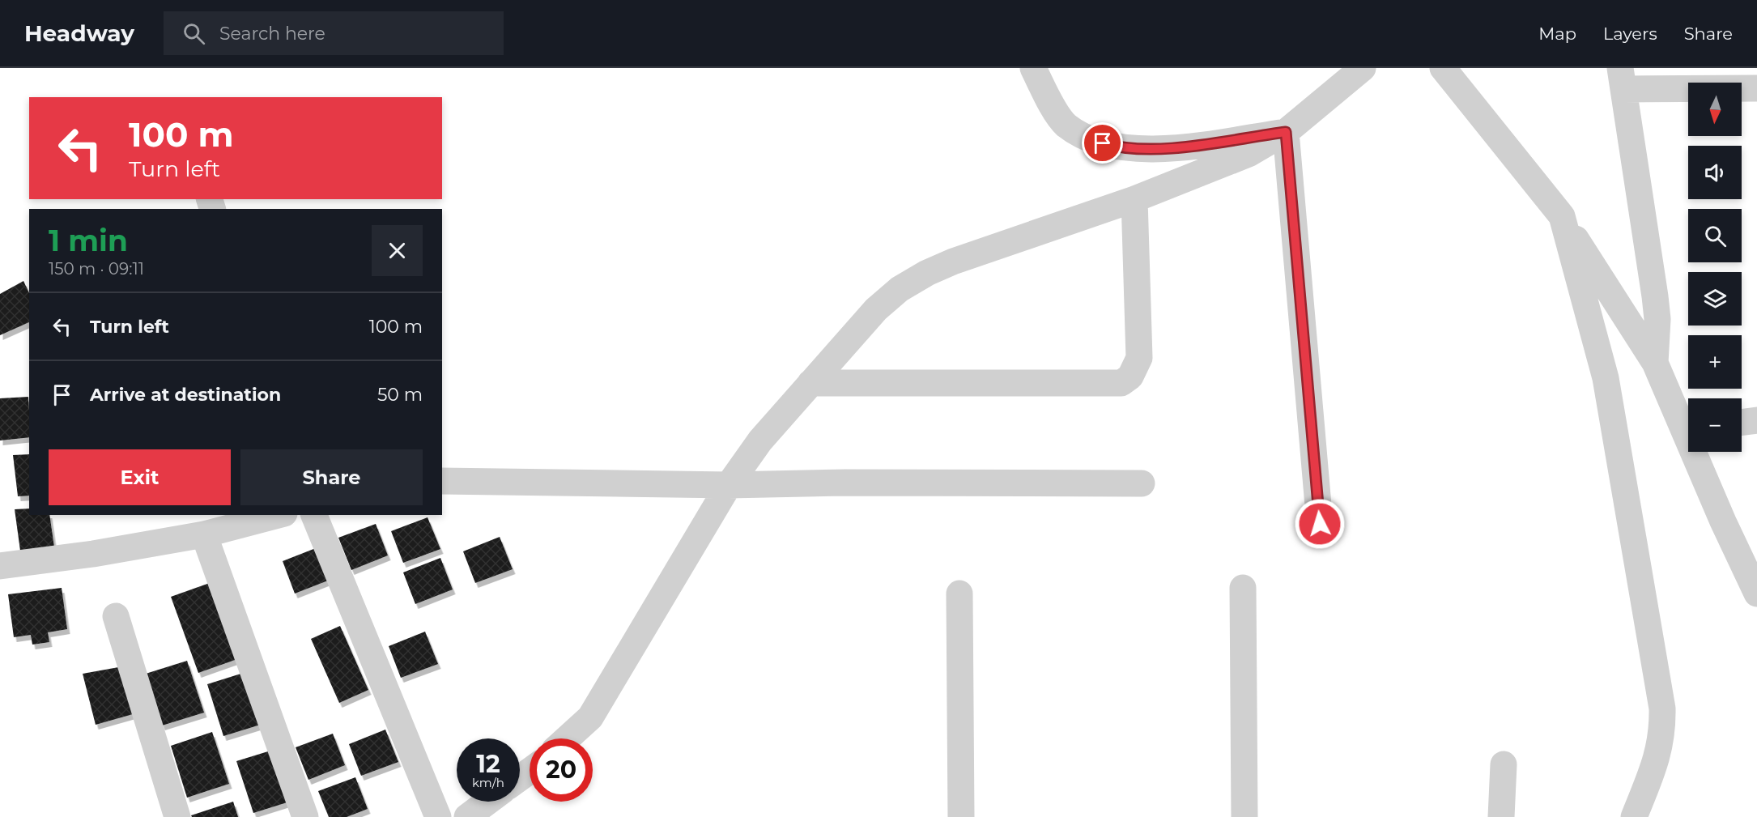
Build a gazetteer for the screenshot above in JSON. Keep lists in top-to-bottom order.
{
  "north": "bottom",
  "page": {
    "header": "Headway",
    "search": "Search here",
    "nav": ["Map", "Layers", "Share"],
    "map_buttons": ["+", "−"],
    "turn": ["100 m", "Turn left"],
    "heading": ["1 min", "150 m · 09:11"],
    "list": [
      {
        "name": "Turn left",
        "value": "100 m"
      },
      {
        "name": "Arrive at destination",
        "value": "50 m"
      }
    ],
    "buttons": ["Exit", "Share"],
    "speed": "12 km/h",
    "limit": "20"
  }
}
